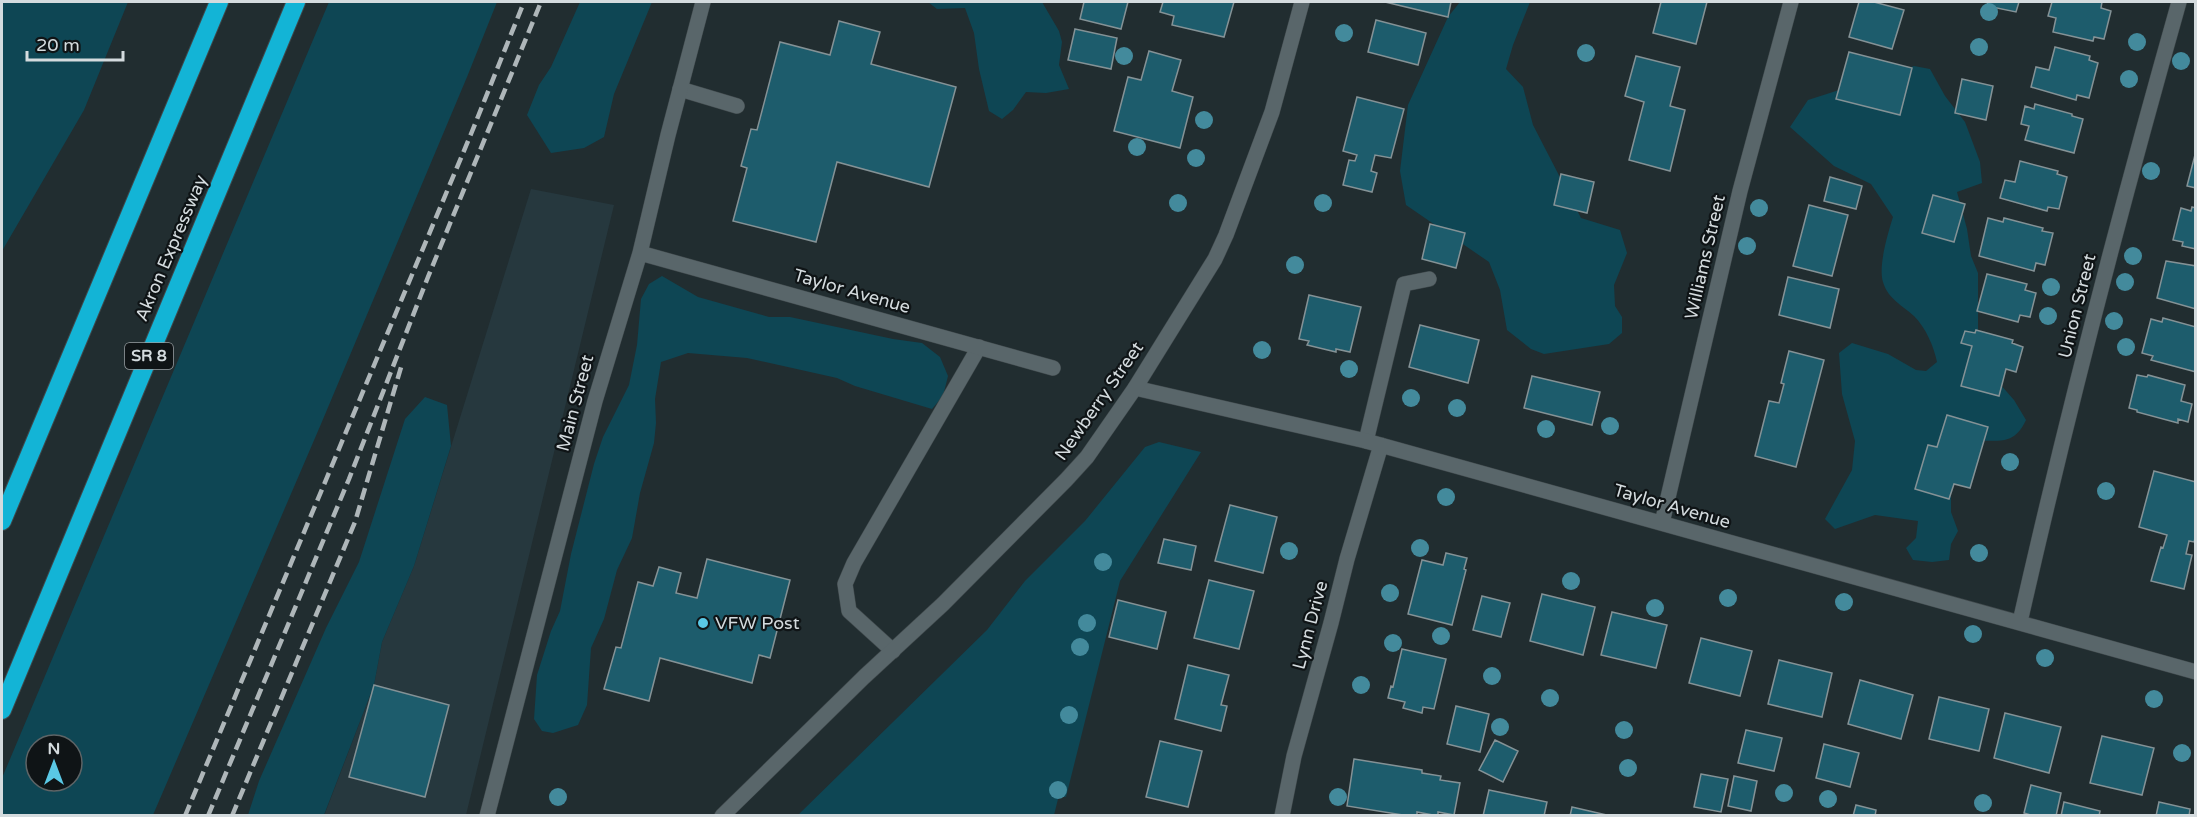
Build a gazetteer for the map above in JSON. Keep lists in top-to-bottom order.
{
  "streets": {
    "highway": ["Akron Expressway", "SR 8"],
    "street": [
      "Williams Street",
      "Taylor Avenue",
      "Union Street",
      "Newberry Street",
      "Main Street",
      "Lynn Drive"
    ]
  },
  "crossings": [
    ["Williams Street", "Taylor Avenue"],
    ["Taylor Avenue", "Union Street"],
    ["Taylor Avenue", "Newberry Street"],
    ["Taylor Avenue", "Main Street"],
    ["Taylor Avenue", "Lynn Drive"]
  ],
  "places": ["VFW Post"],
  "scale_bar": "20 m",
  "north": "top"
}
